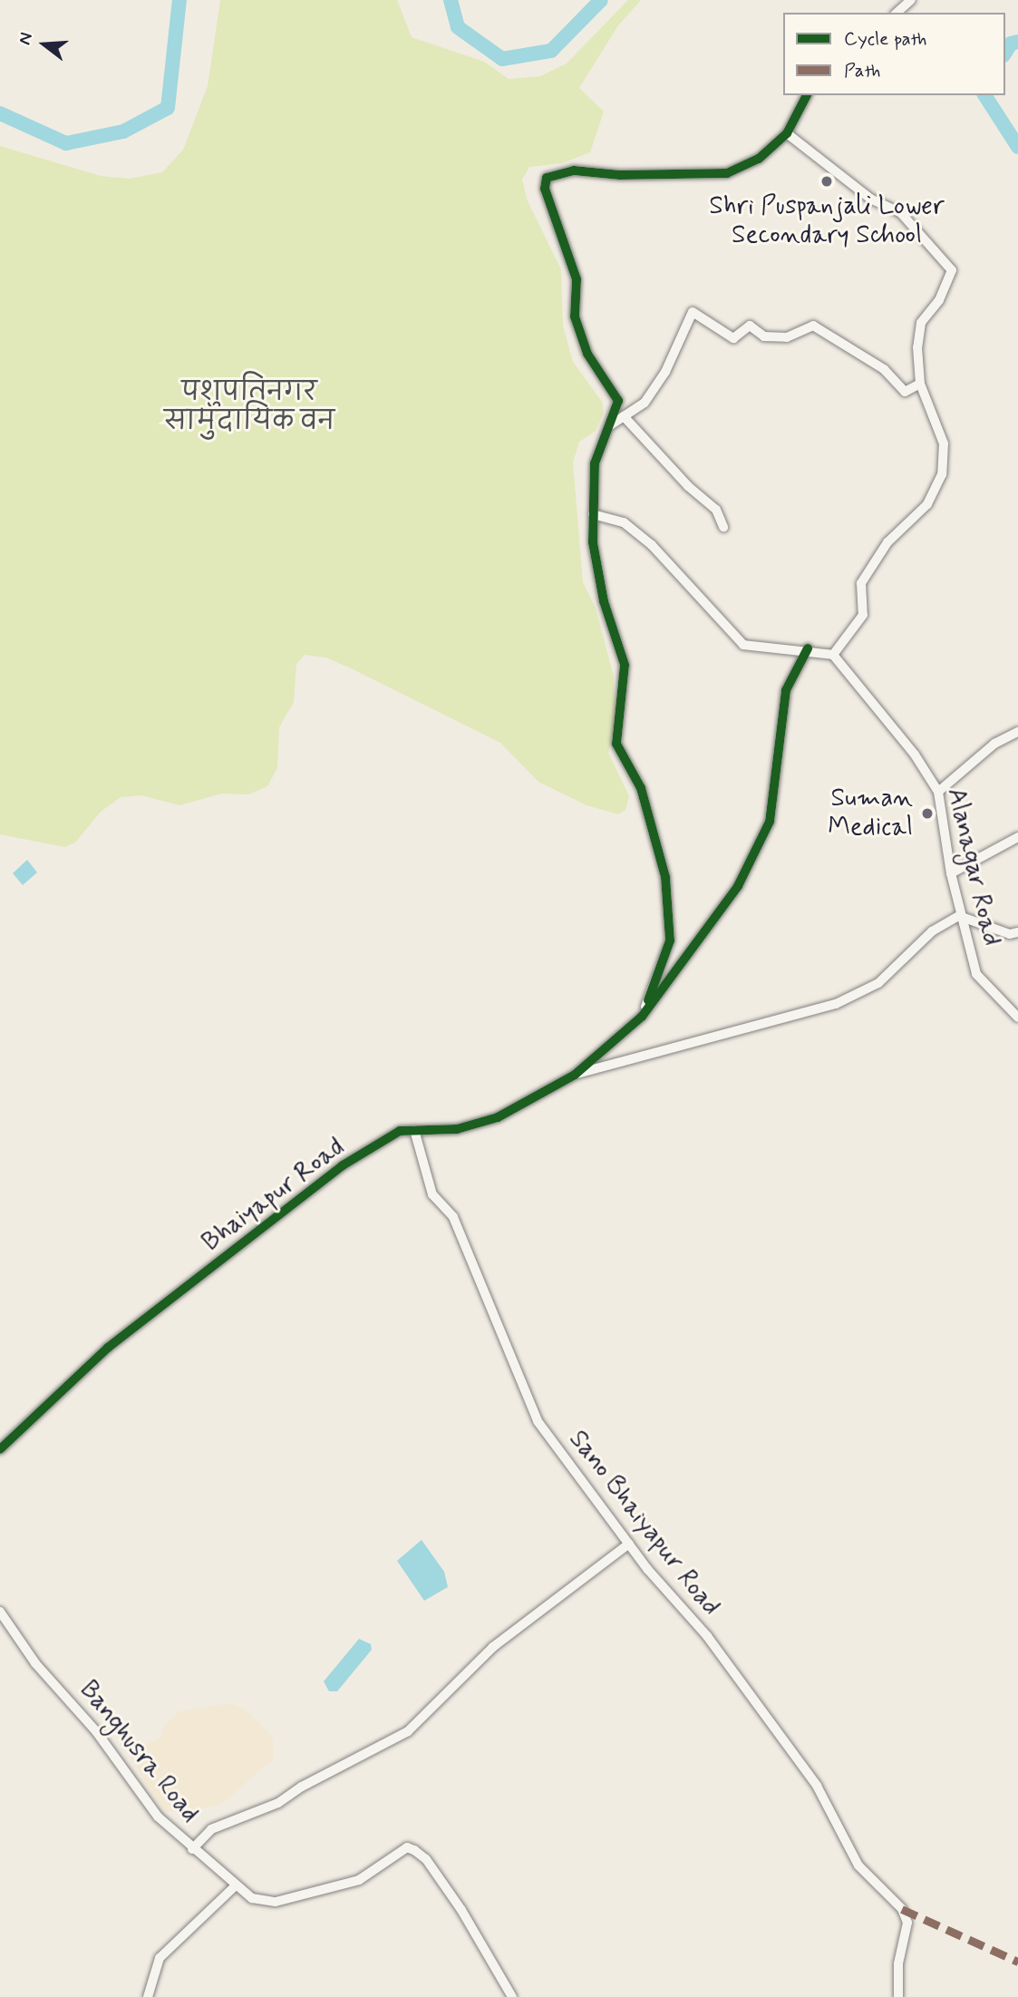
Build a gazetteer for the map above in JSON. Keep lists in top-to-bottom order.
{
  "streets": {
    "street": [
      "Alanagar Road",
      "Bhaiyapur Road",
      "Sano Bhaiyapur Road",
      "Banghusra Road"
    ]
  },
  "crossings": [
    ["Bhaiyapur Road", "Sano Bhaiyapur Road"]
  ],
  "parks": ["पशुपतिनगर सामुदायिक वन"],
  "places": ["Shri Puspanjali Lower Secondary School", "Suman Medical"],
  "legend": ["Cycle path", "Path"],
  "north": "left"
}
